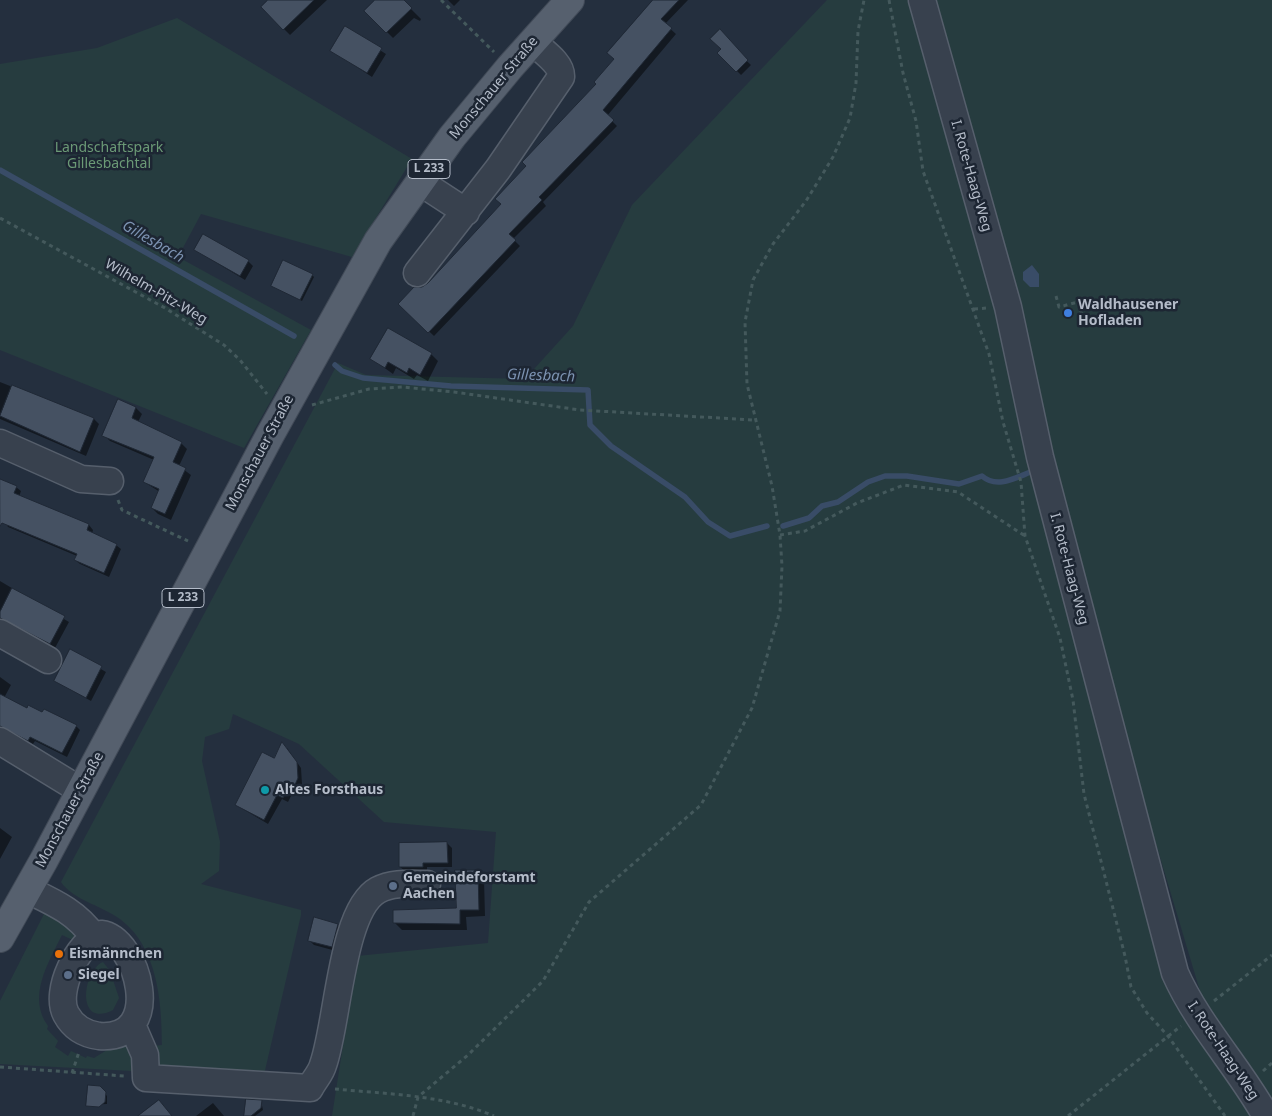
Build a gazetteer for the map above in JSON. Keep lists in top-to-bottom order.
{
  "streets": {
    "main road": ["Monschauer Straße", "L 233"],
    "street": ["I. Rote-Haag-Weg"],
    "path": ["Wilhelm-Pitz-Weg"]
  },
  "crossings": [
    ["Monschauer Straße", "Wilhelm-Pitz-Weg"]
  ],
  "water": ["Gillesbach"],
  "parks": ["Landschaftspark Gillesbachtal"],
  "places": [
    "Waldhausener Hofladen",
    "Altes Forsthaus",
    "Gemeindeforstamt Aachen",
    "Eismännchen",
    "Siegel"
  ]
}
